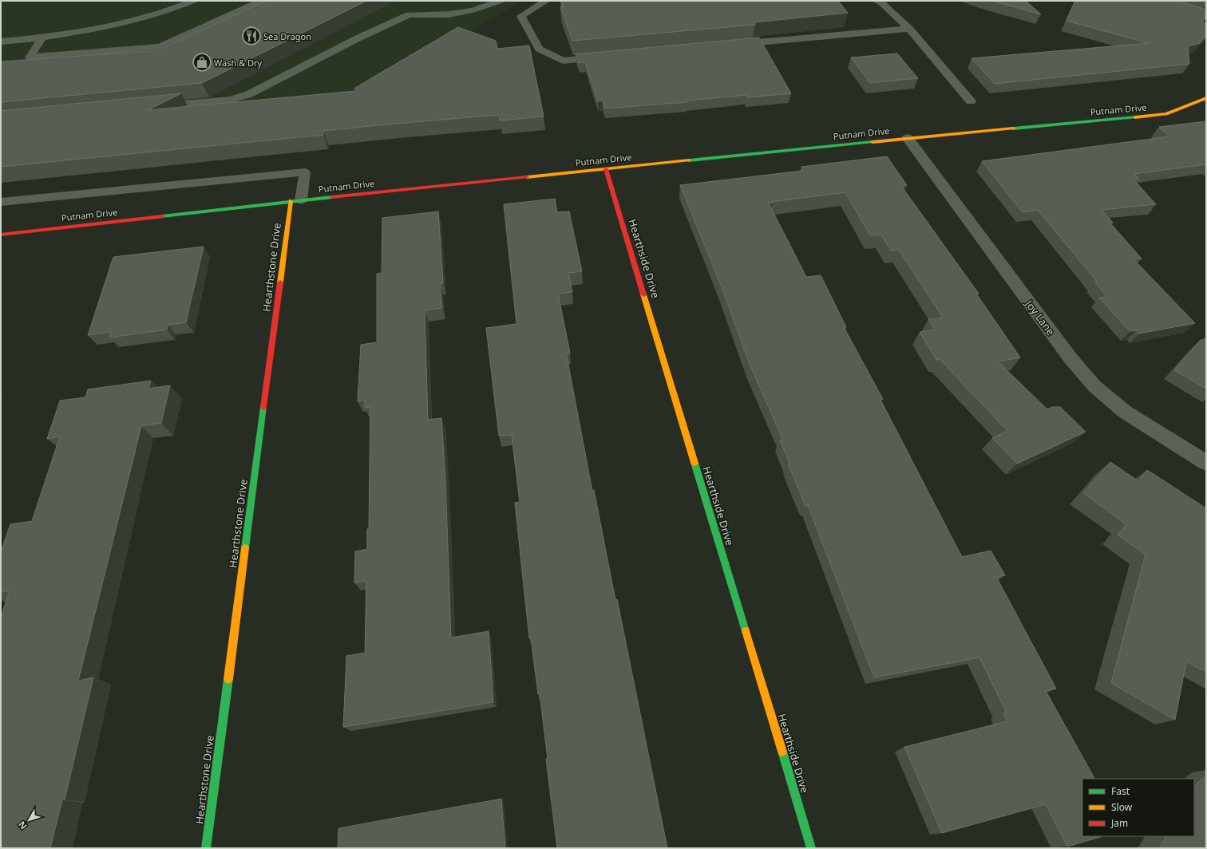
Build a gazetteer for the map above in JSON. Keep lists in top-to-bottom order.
{
  "streets": {
    "street": [
      "Putnam Drive",
      "Hearthside Drive",
      "Hearthstone Drive",
      "Joy Lane"
    ]
  },
  "crossings": [
    ["Putnam Drive", "Hearthside Drive"],
    ["Putnam Drive", "Hearthstone Drive"],
    ["Putnam Drive", "Joy Lane"]
  ],
  "places": {
    "restaurant": ["Sea Dragon"],
    "shop": ["Wash & Dry"]
  },
  "legend": ["Fast", "Slow", "Jam"],
  "north": "bottom left"
}
